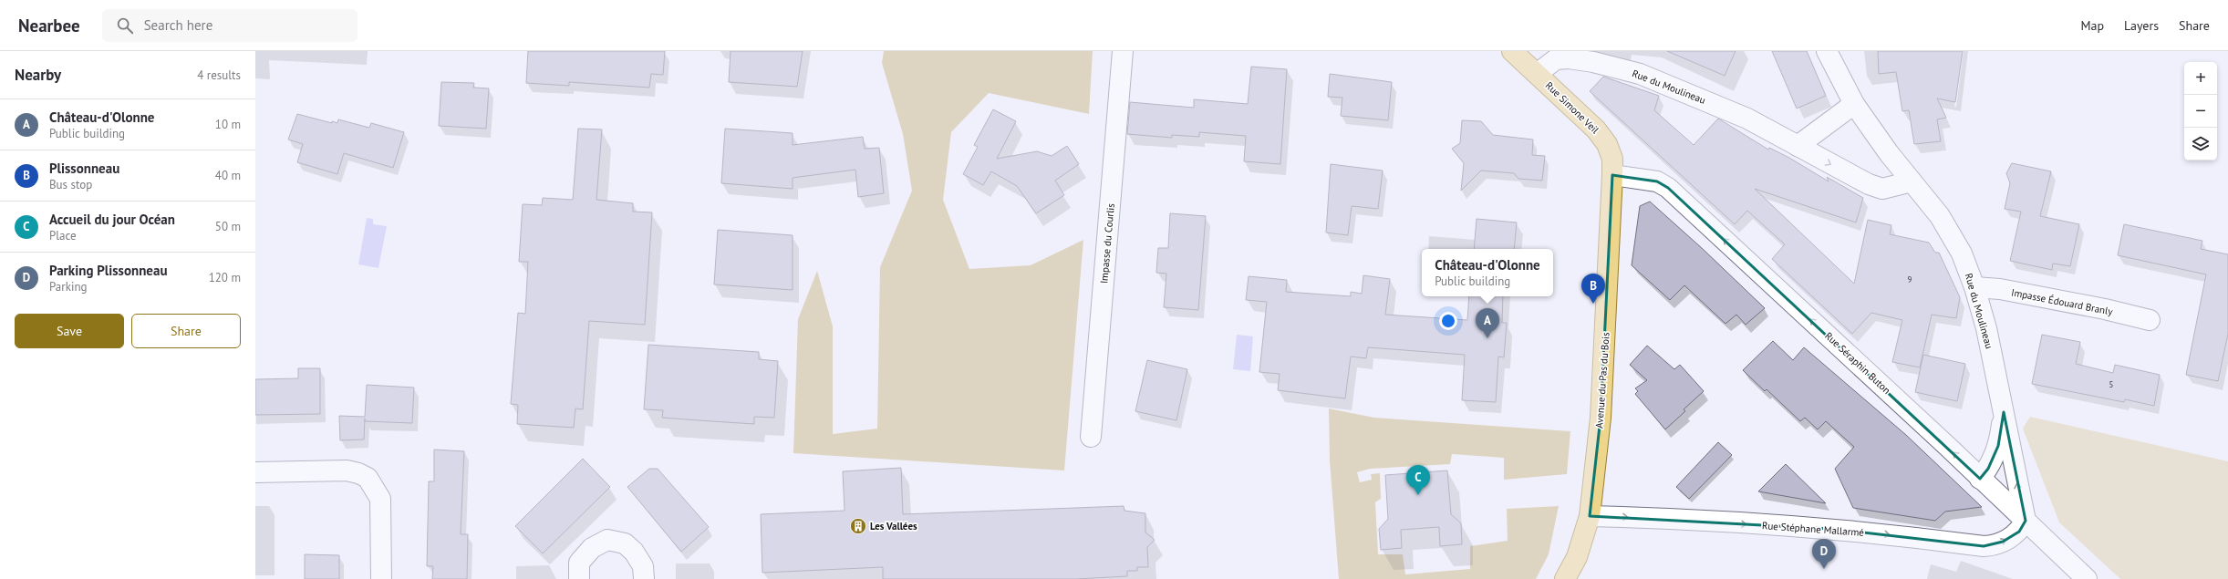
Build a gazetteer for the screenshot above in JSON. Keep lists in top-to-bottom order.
{
  "streets": {
    "main road": ["Rue Simone Veil", "Avenue du Pas du Bois"],
    "street": [
      "Rue du Moulineau",
      "Impasse du Courlis",
      "Impasse Édouard Branly",
      "Rue Séraphin Buton",
      "Rue Stéphane Mallarmé"
    ]
  },
  "crossings": [
    ["Rue du Moulineau", "Rue Simone Veil"],
    ["Rue du Moulineau", "Impasse Édouard Branly"],
    ["Rue du Moulineau", "Rue Séraphin Buton"],
    ["Rue du Moulineau", "Rue Stéphane Mallarmé"],
    ["Rue Simone Veil", "Rue Séraphin Buton"],
    ["Rue Simone Veil", "Avenue du Pas du Bois"],
    ["Rue Séraphin Buton", "Avenue du Pas du Bois"],
    ["Rue Séraphin Buton", "Rue Stéphane Mallarmé"],
    ["Avenue du Pas du Bois", "Rue Stéphane Mallarmé"]
  ],
  "one_way": ["Rue Séraphin Buton", "Rue Stéphane Mallarmé"],
  "places": {
    "building": ["Les Vallées"]
  },
  "house_numbers": ["9", "5"],
  "page": {
    "header": "Nearbee",
    "search": "Search here",
    "nav": ["Map", "Layers", "Share"],
    "heading": ["Nearby", "4 results"],
    "map_buttons": ["+", "−"],
    "list": [
      {
        "mark": "A",
        "name": "Château-d'Olonne",
        "note": "Public building",
        "value": "10 m"
      },
      {
        "mark": "B",
        "name": "Plissonneau",
        "note": "Bus stop",
        "value": "40 m"
      },
      {
        "mark": "C",
        "name": "Accueil du jour Océan",
        "note": "Place",
        "value": "50 m"
      },
      {
        "mark": "D",
        "name": "Parking Plissonneau",
        "note": "Parking",
        "value": "120 m"
      }
    ],
    "popup": ["Château-d'Olonne", "Public building"],
    "pins": [
      "B",
      "A",
      "C",
      "D"
    ],
    "buttons": ["Save", "Share"]
  }
}
